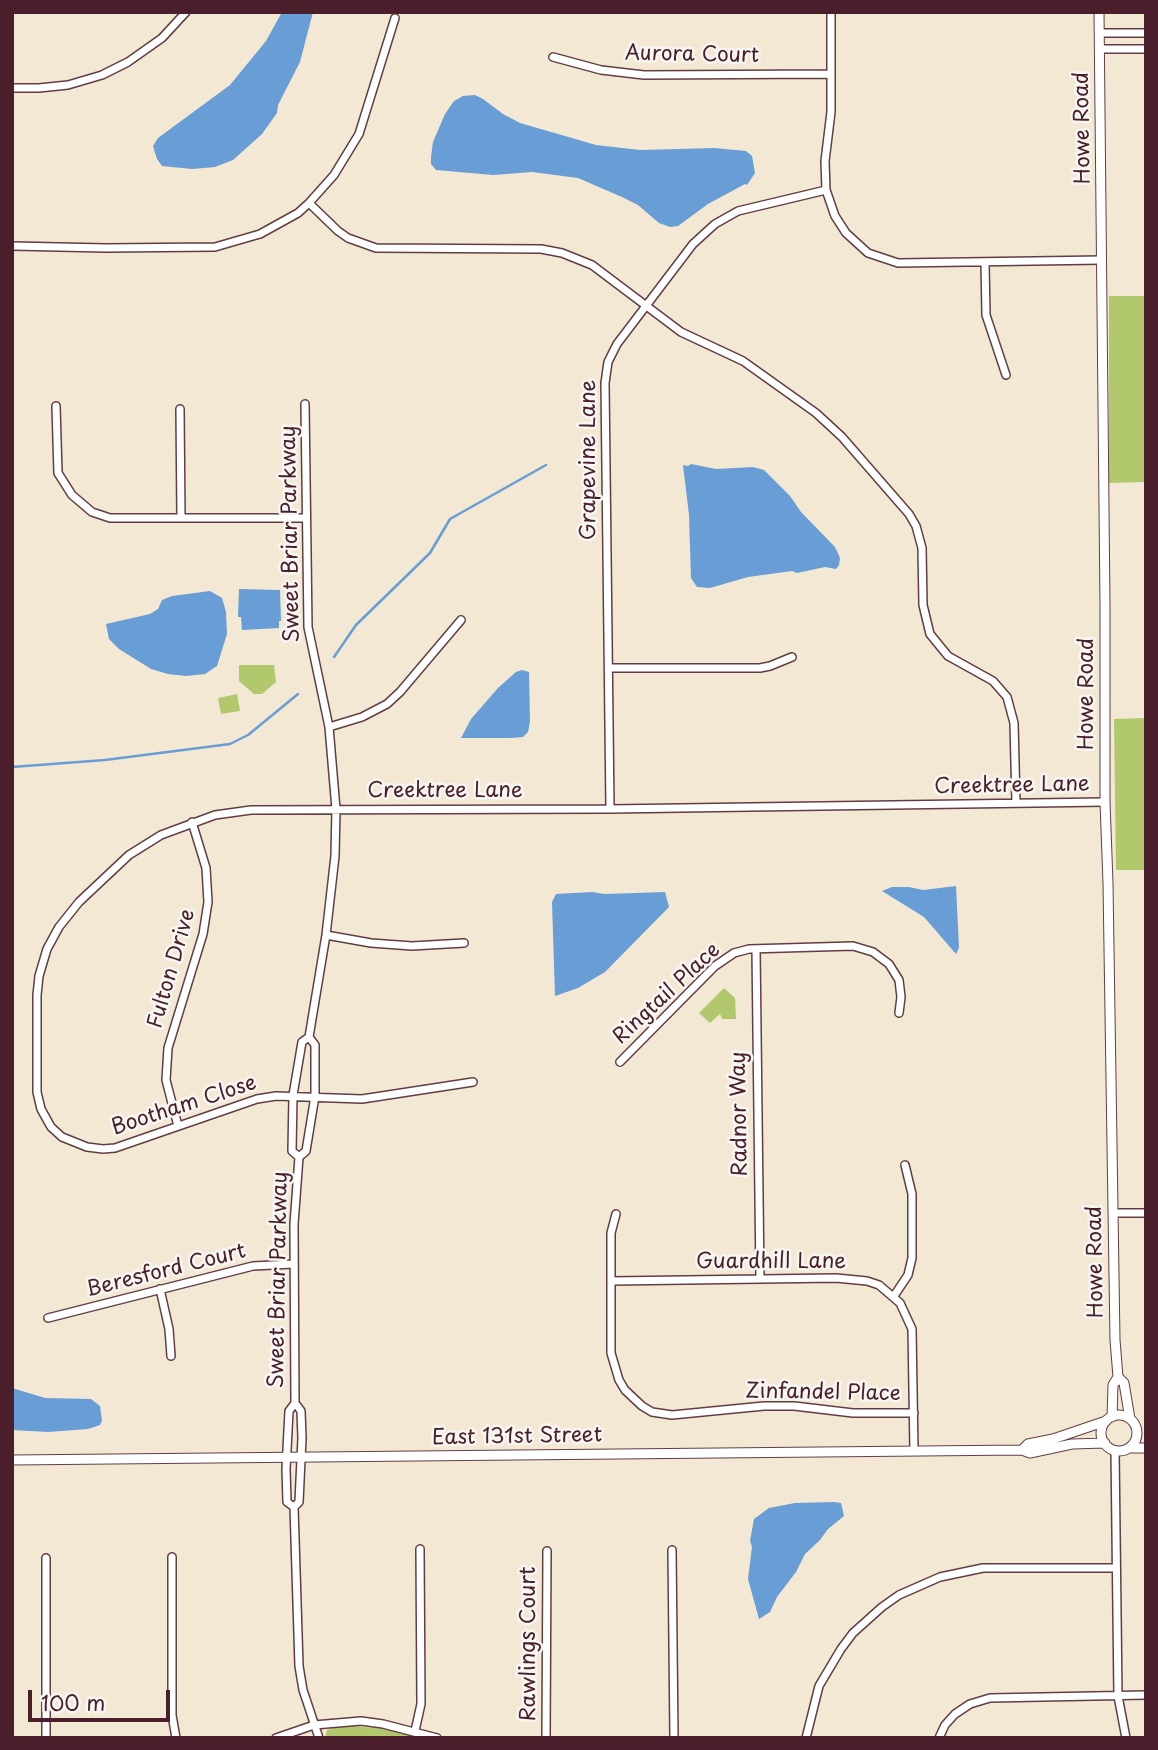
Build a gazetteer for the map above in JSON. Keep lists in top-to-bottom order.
{
  "streets": {
    "street": [
      "Aurora Court",
      "Howe Road",
      "Grapevine Lane",
      "Sweet Briar Parkway",
      "Creektree Lane",
      "Fulton Drive",
      "Ringtail Place",
      "Bootham Close",
      "Radnor Way",
      "Guardhill Lane",
      "Beresford Court",
      "Zinfandel Place",
      "East 131st Street",
      "Rawlings Court"
    ]
  },
  "crossings": [
    ["Howe Road", "Creektree Lane"],
    ["Howe Road", "East 131st Street"],
    ["Grapevine Lane", "Creektree Lane"],
    ["Sweet Briar Parkway", "Creektree Lane"],
    ["Sweet Briar Parkway", "Bootham Close"],
    ["Sweet Briar Parkway", "Beresford Court"],
    ["Sweet Briar Parkway", "East 131st Street"],
    ["Creektree Lane", "Fulton Drive"],
    ["Creektree Lane", "Bootham Close"],
    ["Fulton Drive", "Bootham Close"],
    ["Ringtail Place", "Radnor Way"],
    ["Radnor Way", "Guardhill Lane"],
    ["Guardhill Lane", "Zinfandel Place"]
  ],
  "scale_bar": "100 m"
}
